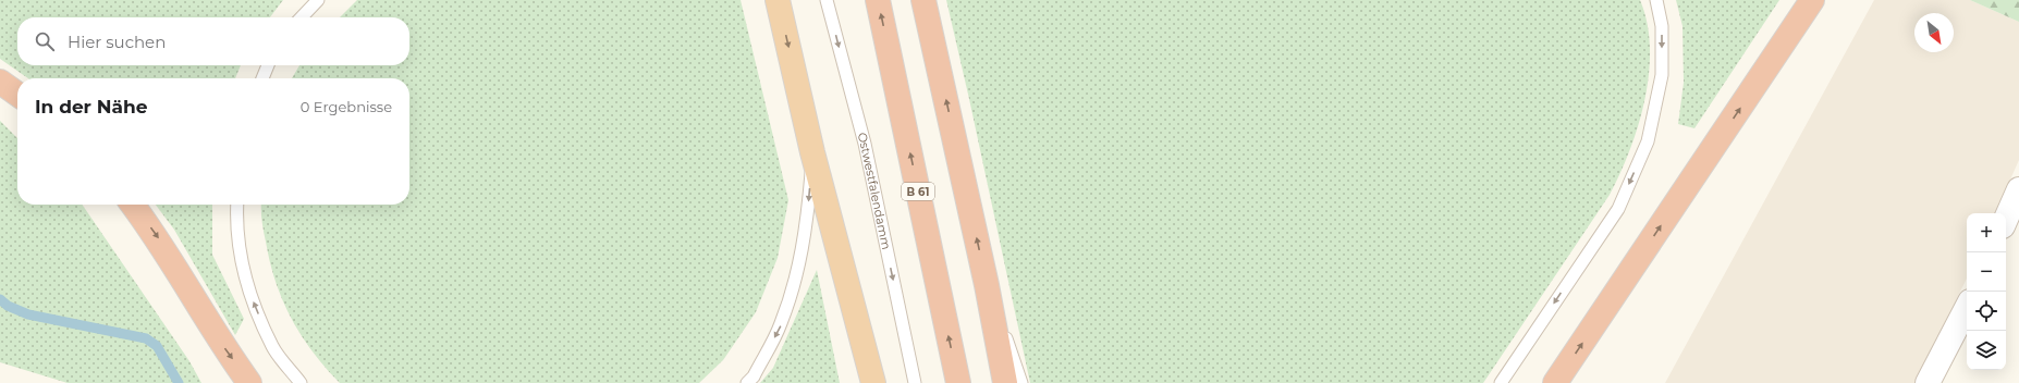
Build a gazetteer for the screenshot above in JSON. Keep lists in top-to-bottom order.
{
  "streets": {
    "highway": ["B 61"],
    "lane": ["Ostwestfalendamm"]
  },
  "north": "bottom right",
  "page": {
    "search": "Hier suchen",
    "heading": ["In der Nähe", "0 Ergebnisse"],
    "map_buttons": ["+", "−"]
  }
}
